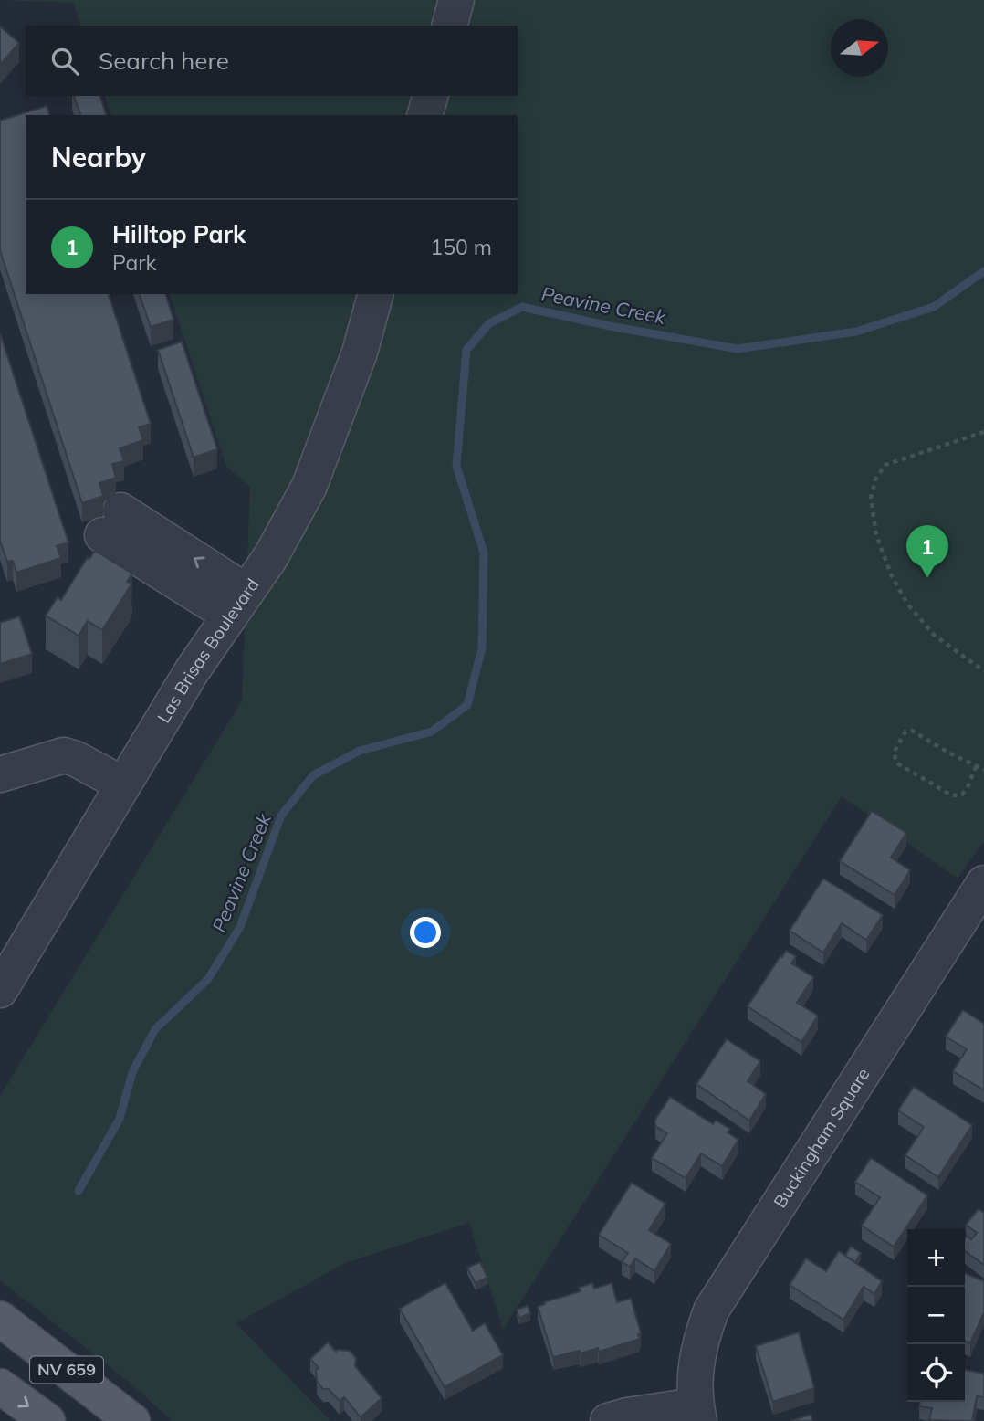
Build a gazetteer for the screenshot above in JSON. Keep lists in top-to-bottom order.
{
  "streets": {
    "main road": ["NV 659"],
    "street": ["Las Brisas Boulevard", "Buckingham Square"]
  },
  "water": ["Peavine Creek"],
  "north": "right",
  "page": {
    "search": "Search here",
    "heading": "Nearby",
    "list": [
      {
        "mark": "1",
        "name": "Hilltop Park",
        "note": "Park",
        "value": "150 m"
      }
    ],
    "pins": "1",
    "map_buttons": ["+", "−"]
  }
}
